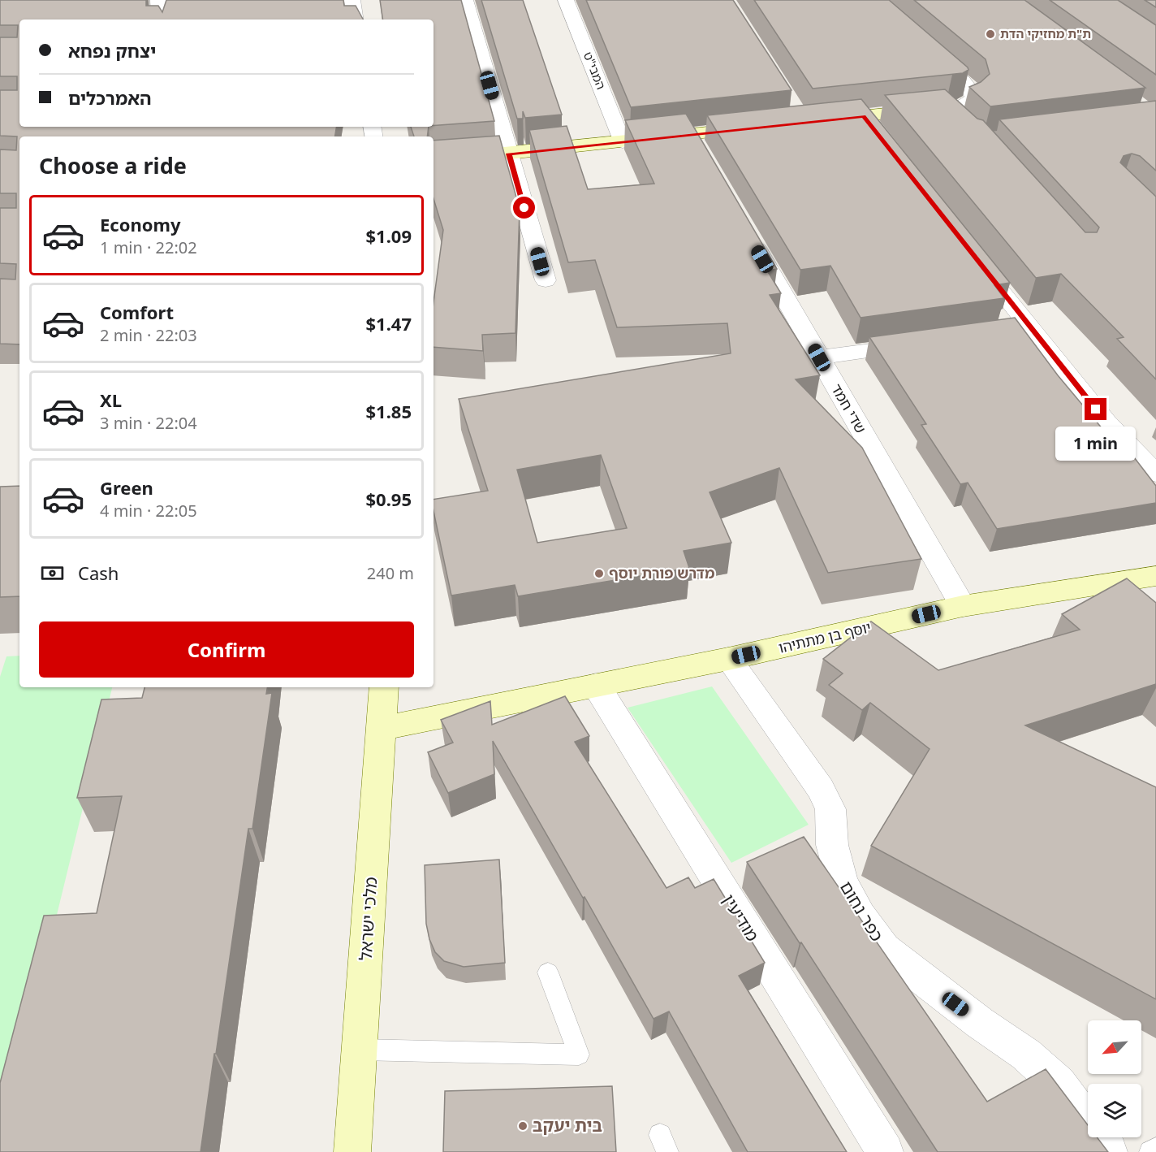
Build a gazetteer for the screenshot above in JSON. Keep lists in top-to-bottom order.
{
  "streets": {
    "street": [
      "המבי\"ט",
      "שדי חמד",
      "יוסף בן מתתיהו",
      "כפר נחום",
      "מודיעין",
      "מלכי ישראל"
    ]
  },
  "crossings": [
    ["שדי חמד", "יוסף בן מתתיהו"],
    ["יוסף בן מתתיהו", "כפר נחום"],
    ["יוסף בן מתתיהו", "מודיעין"],
    ["יוסף בן מתתיהו", "מלכי ישראל"]
  ],
  "places": ["ת\"ת מחזיקי הדת", "מדרש פורת יוסף", "בית יעקב"],
  "north": "bottom left",
  "page": {
    "banner": ["יצחק נפחא", "האמרכלים"],
    "heading": "Choose a ride",
    "list": [
      {
        "name": "Economy",
        "note": "1 min · 22:02",
        "value": "$1.09"
      },
      {
        "name": "Comfort",
        "note": "2 min · 22:03",
        "value": "$1.47"
      },
      {
        "name": "XL",
        "note": "3 min · 22:04",
        "value": "$1.85"
      },
      {
        "name": "Green",
        "note": "4 min · 22:05",
        "value": "$0.95"
      }
    ],
    "bubble": "1 min",
    "pay": ["Cash", "240 m"],
    "buttons": "Confirm"
  }
}
